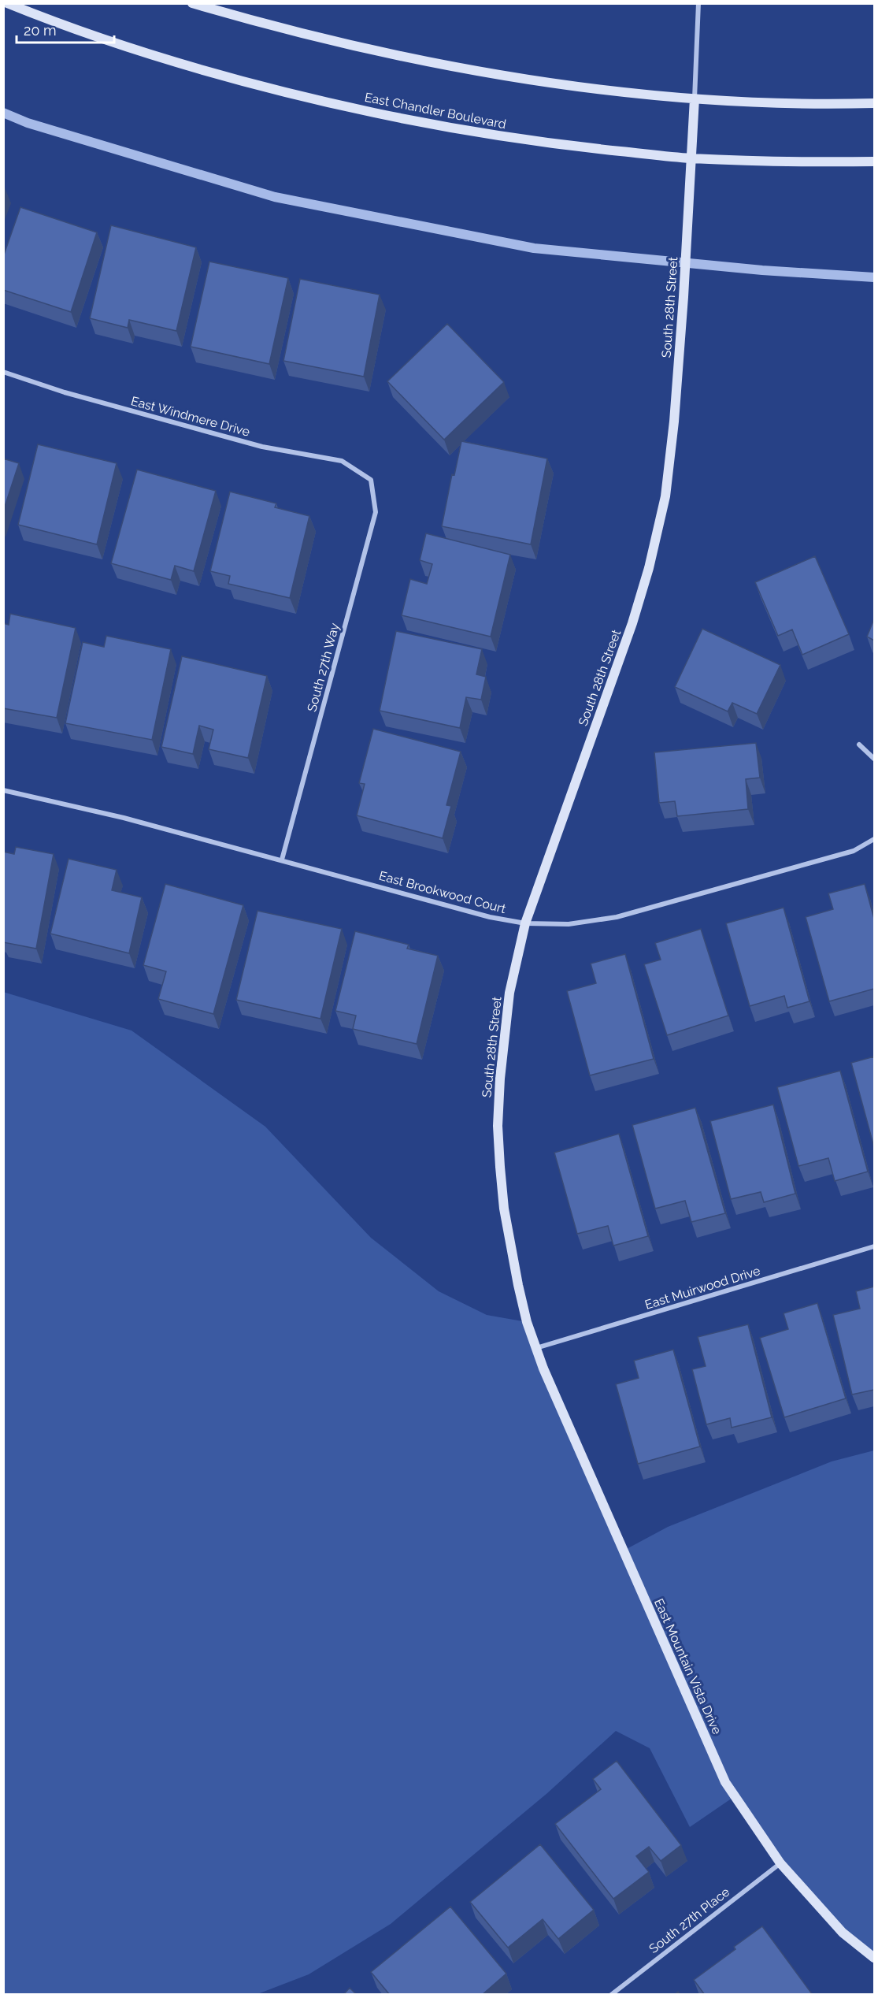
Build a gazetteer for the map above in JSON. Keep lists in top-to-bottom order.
{
  "streets": {
    "street": [
      "East Chandler Boulevard",
      "South 28th Street",
      "East Windmere Drive",
      "South 27th Way",
      "East Brookwood Court",
      "East Muirwood Drive",
      "East Mountain Vista Drive",
      "South 27th Place"
    ]
  },
  "crossings": [
    ["East Chandler Boulevard", "South 28th Street"],
    ["South 28th Street", "East Brookwood Court"],
    ["South 28th Street", "East Muirwood Drive"],
    ["South 28th Street", "East Mountain Vista Drive"],
    ["East Windmere Drive", "South 27th Way"],
    ["South 27th Way", "East Brookwood Court"],
    ["East Muirwood Drive", "East Mountain Vista Drive"],
    ["East Mountain Vista Drive", "South 27th Place"]
  ],
  "scale_bar": "20 m"
}
